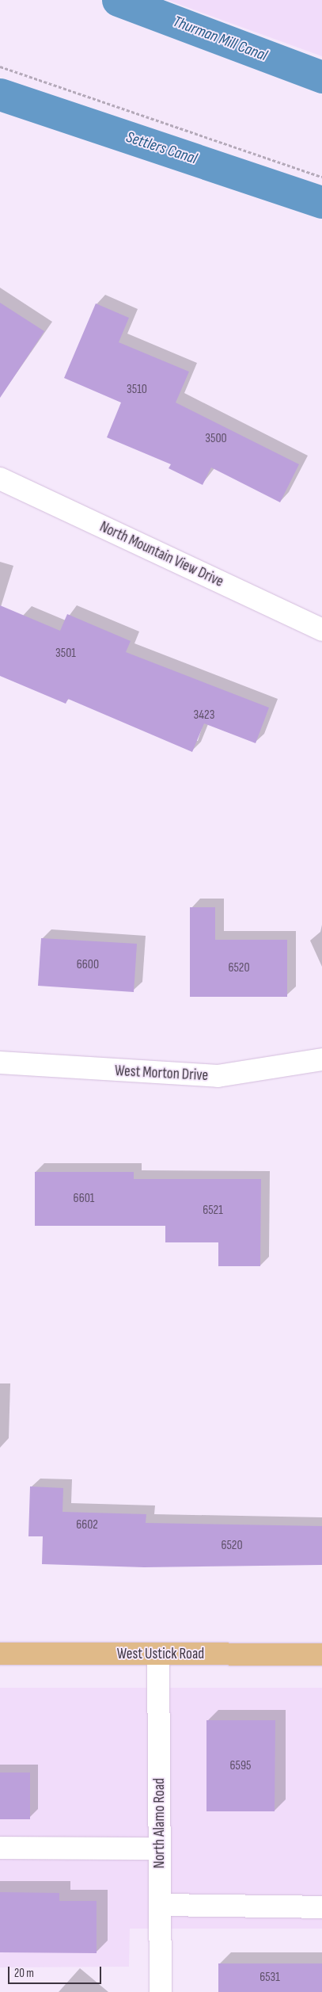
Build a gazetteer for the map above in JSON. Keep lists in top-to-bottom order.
{
  "streets": {
    "main road": ["West Ustick Road"],
    "street": ["North Mountain View Drive", "West Morton Drive", "North Alamo Road"]
  },
  "crossings": [
    ["West Ustick Road", "North Alamo Road"]
  ],
  "water": ["Thurman Mill Canal", "Settlers Canal"],
  "house_numbers": [
    "3510",
    "3500",
    "3501",
    "3423",
    "6600",
    "6520",
    "6601",
    "6521",
    "6602",
    "6520",
    "6595",
    "6531"
  ],
  "scale_bar": "20 m"
}
